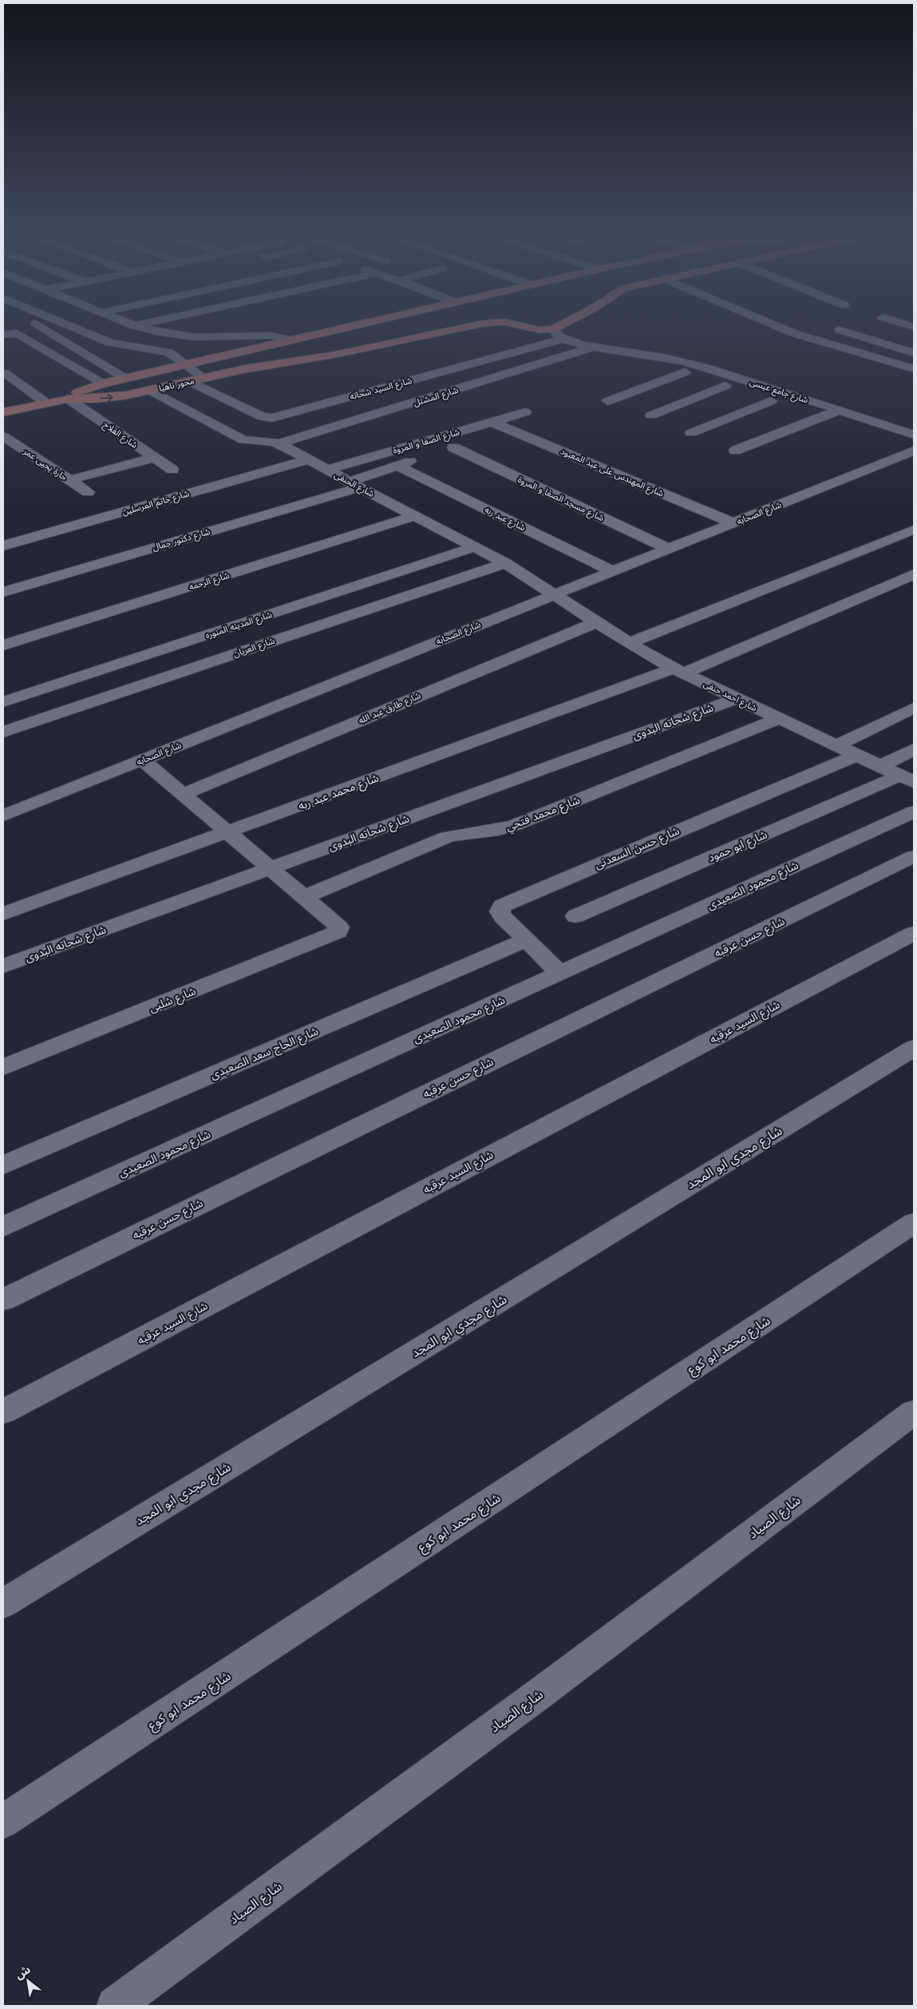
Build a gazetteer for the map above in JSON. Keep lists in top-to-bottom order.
{
  "streets": {
    "main road": ["محور ناهيا"],
    "street": [
      "شارع السيد شحاته",
      "شارع جامع عيسى",
      "شارع المشتل",
      "شارع الفلاح",
      "شارع الصفا و المروة",
      "حارة يحيى عمر",
      "شارع المهندس على عبد المعبود",
      "شارع الحنفى",
      "شارع مسجد الصفا و المروة",
      "شارع خاتم المرسلين",
      "شارع الصحابه",
      "شارع عبد ربه",
      "شارع دكتور جمال",
      "شارع الرحمه",
      "شارع المدينه المنوره",
      "شارع العريان",
      "شارع احمد حنفى",
      "شارع طارق عبد الله",
      "شارع شحاته البدوى",
      "شارع محمد عبد ربه",
      "شارع محمد فتحي",
      "شارع ابو حمود",
      "شارع حسن السعدنى",
      "شارع محمود الصعيدى",
      "شارع حسن عرقبه",
      "شارع شلبى",
      "شارع السيد عرقبه",
      "شارع الحاج سعد الصعيدى",
      "شارع مجدي ابو المجد",
      "شارع محمد ابو كوع",
      "شارع الصياد"
    ]
  },
  "crossings": [
    ["محور ناهيا", "شارع السيد شحاته"],
    ["محور ناهيا", "شارع جامع عيسى"],
    ["محور ناهيا", "شارع الفلاح"],
    ["محور ناهيا", "شارع الحنفى"],
    ["شارع السيد شحاته", "شارع جامع عيسى"],
    ["شارع جامع عيسى", "شارع المشتل"],
    ["شارع المشتل", "شارع الحنفى"],
    ["شارع الصفا و المروة", "شارع المهندس على عبد المعبود"],
    ["شارع الصفا و المروة", "شارع الحنفى"],
    ["شارع المهندس على عبد المعبود", "شارع الصحابه"],
    ["شارع الحنفى", "شارع خاتم المرسلين"],
    ["شارع الحنفى", "شارع الصحابه"],
    ["شارع الحنفى", "شارع دكتور جمال"],
    ["شارع الحنفى", "شارع الرحمه"],
    ["شارع الحنفى", "شارع المدينه المنوره"],
    ["شارع الحنفى", "شارع العريان"],
    ["شارع الحنفى", "شارع احمد حنفى"],
    ["شارع مسجد الصفا و المروة", "شارع الصحابه"],
    ["شارع الصحابه", "شارع عبد ربه"],
    ["شارع الصحابه", "شارع احمد حنفى"],
    ["شارع عبد ربه", "شارع دكتور جمال"],
    ["شارع احمد حنفى", "شارع طارق عبد الله"],
    ["شارع احمد حنفى", "شارع شحاته البدوى"],
    ["شارع احمد حنفى", "شارع محمد عبد ربه"],
    ["شارع احمد حنفى", "شارع محمد فتحي"],
    ["شارع احمد حنفى", "شارع ابو حمود"],
    ["شارع احمد حنفى", "شارع حسن السعدنى"],
    ["شارع محمد فتحي", "شارع شلبى"],
    ["شارع حسن السعدنى", "شارع محمود الصعيدى"],
    ["شارع حسن السعدنى", "شارع الحاج سعد الصعيدى"]
  ],
  "north": "top left"
}
